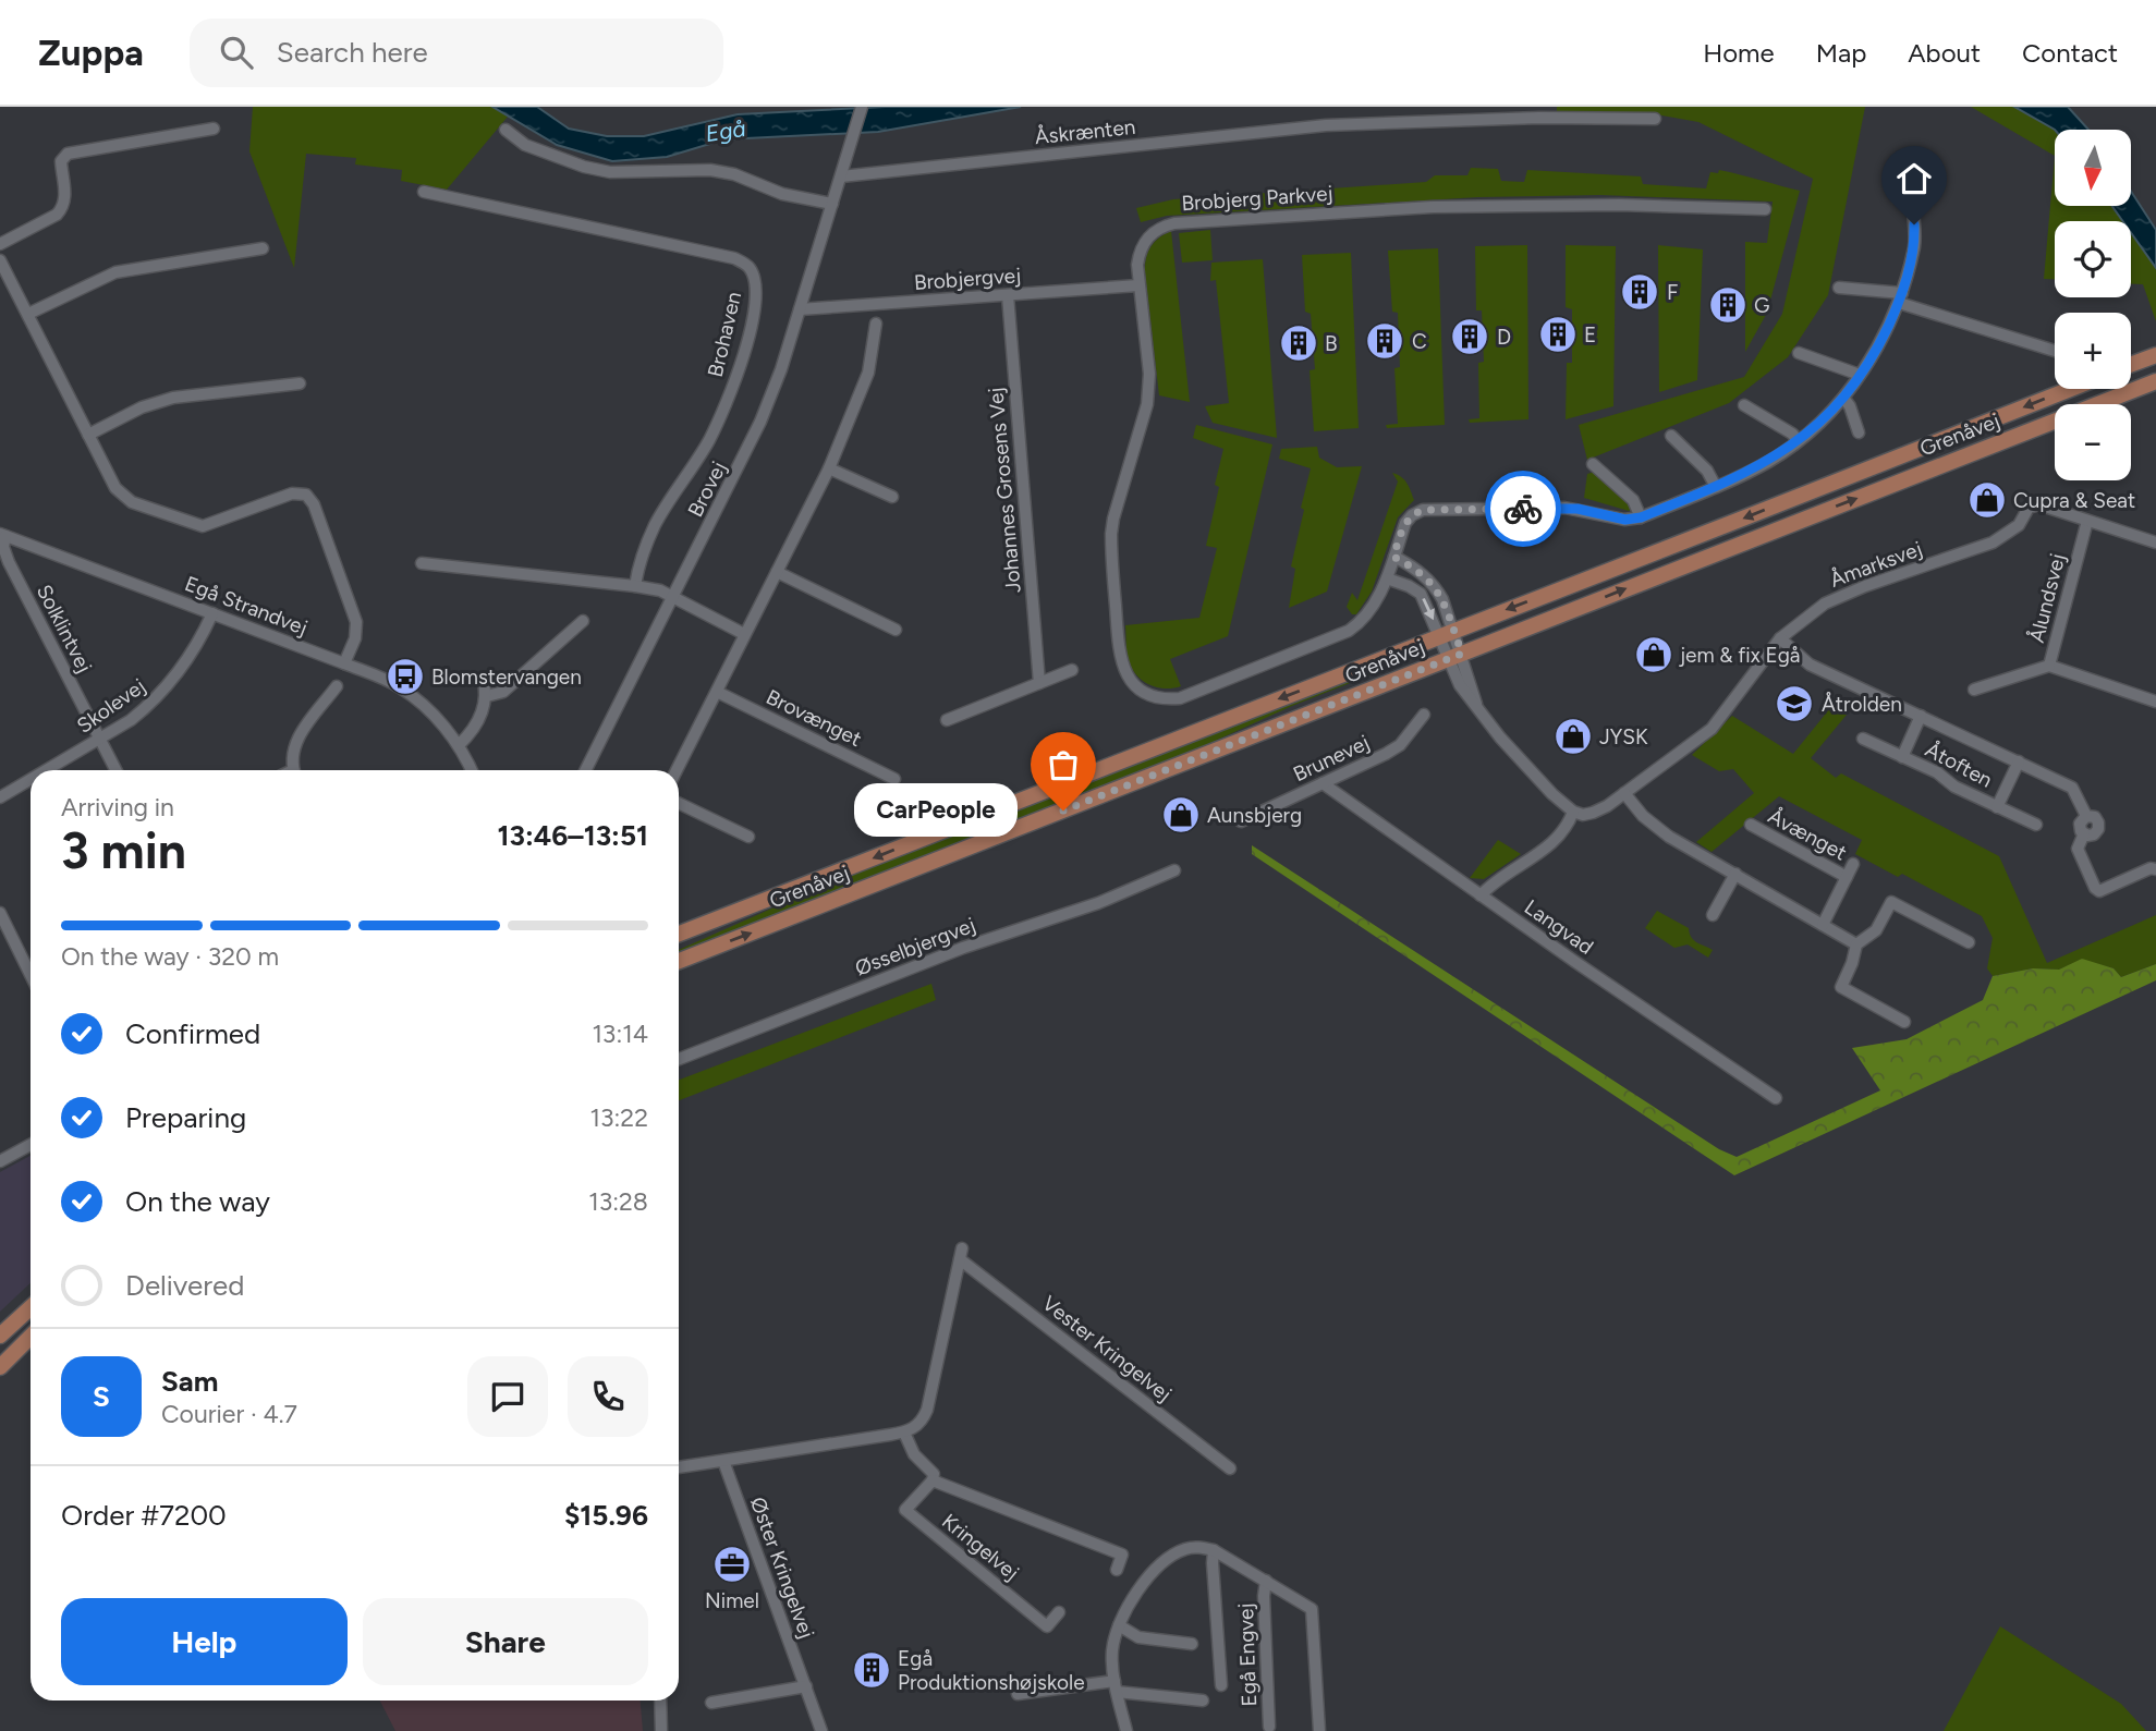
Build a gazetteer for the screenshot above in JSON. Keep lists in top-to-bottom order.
{
  "streets": {
    "main road": ["Grenåvej"],
    "street": [
      "Åskrænten",
      "Brobjerg Parkvej",
      "Brobjergvej",
      "Brohaven",
      "Brovej",
      "Johannes Grosens Vej",
      "Åmarksvej",
      "Ålundsvej",
      "Egå Strandvej",
      "Solklintvej",
      "Skolevej",
      "Brovænget",
      "Brunevej",
      "Åtoften",
      "Åvænget",
      "Langvad",
      "Øsselbjergvej",
      "Vester Kringelvej",
      "Kringelvej",
      "Øster Kringelvej",
      "Egå Engvej"
    ]
  },
  "crossings": [
    ["Åskrænten", "Brovej"],
    ["Brobjerg Parkvej", "Brobjergvej"],
    ["Brobjergvej", "Brovej"],
    ["Brobjergvej", "Johannes Grosens Vej"],
    ["Åmarksvej", "Ålundsvej"],
    ["Åmarksvej", "Åtoften"],
    ["Egå Strandvej", "Solklintvej"],
    ["Egå Strandvej", "Skolevej"],
    ["Solklintvej", "Skolevej"],
    ["Brunevej", "Langvad"]
  ],
  "water": ["Egå"],
  "places": {
    "building": [
      "F",
      "G",
      "E",
      "D",
      "C",
      "B",
      "Egå Produktionshøjskole"
    ],
    "shop": [
      "Cupra & Seat",
      "jem & fix Egå",
      "JYSK",
      "Aunsbjerg"
    ],
    "bus stop": ["Blomstervangen"],
    "school or university": ["Åtrolden"],
    "other": ["CarPeople"],
    "office": ["Nimel"]
  },
  "north": "bottom",
  "page": {
    "header": "Zuppa",
    "search": "Search here",
    "nav": [
      "Home",
      "Map",
      "About",
      "Contact"
    ],
    "map_buttons": ["+", "−"],
    "heading": ["3 min", "Arriving in", "13:46–13:51"],
    "panel": [
      "Sam",
      "Courier · 4.7",
      "Order #7200",
      "$15.96"
    ],
    "bubble": "CarPeople",
    "bar": "On the way · 320 m",
    "list": [
      ["Confirmed", "13:14"],
      ["Preparing", "13:22"],
      ["On the way", "13:28"],
      "Delivered"
    ],
    "round": "S",
    "buttons": ["Help", "Share"]
  }
}
